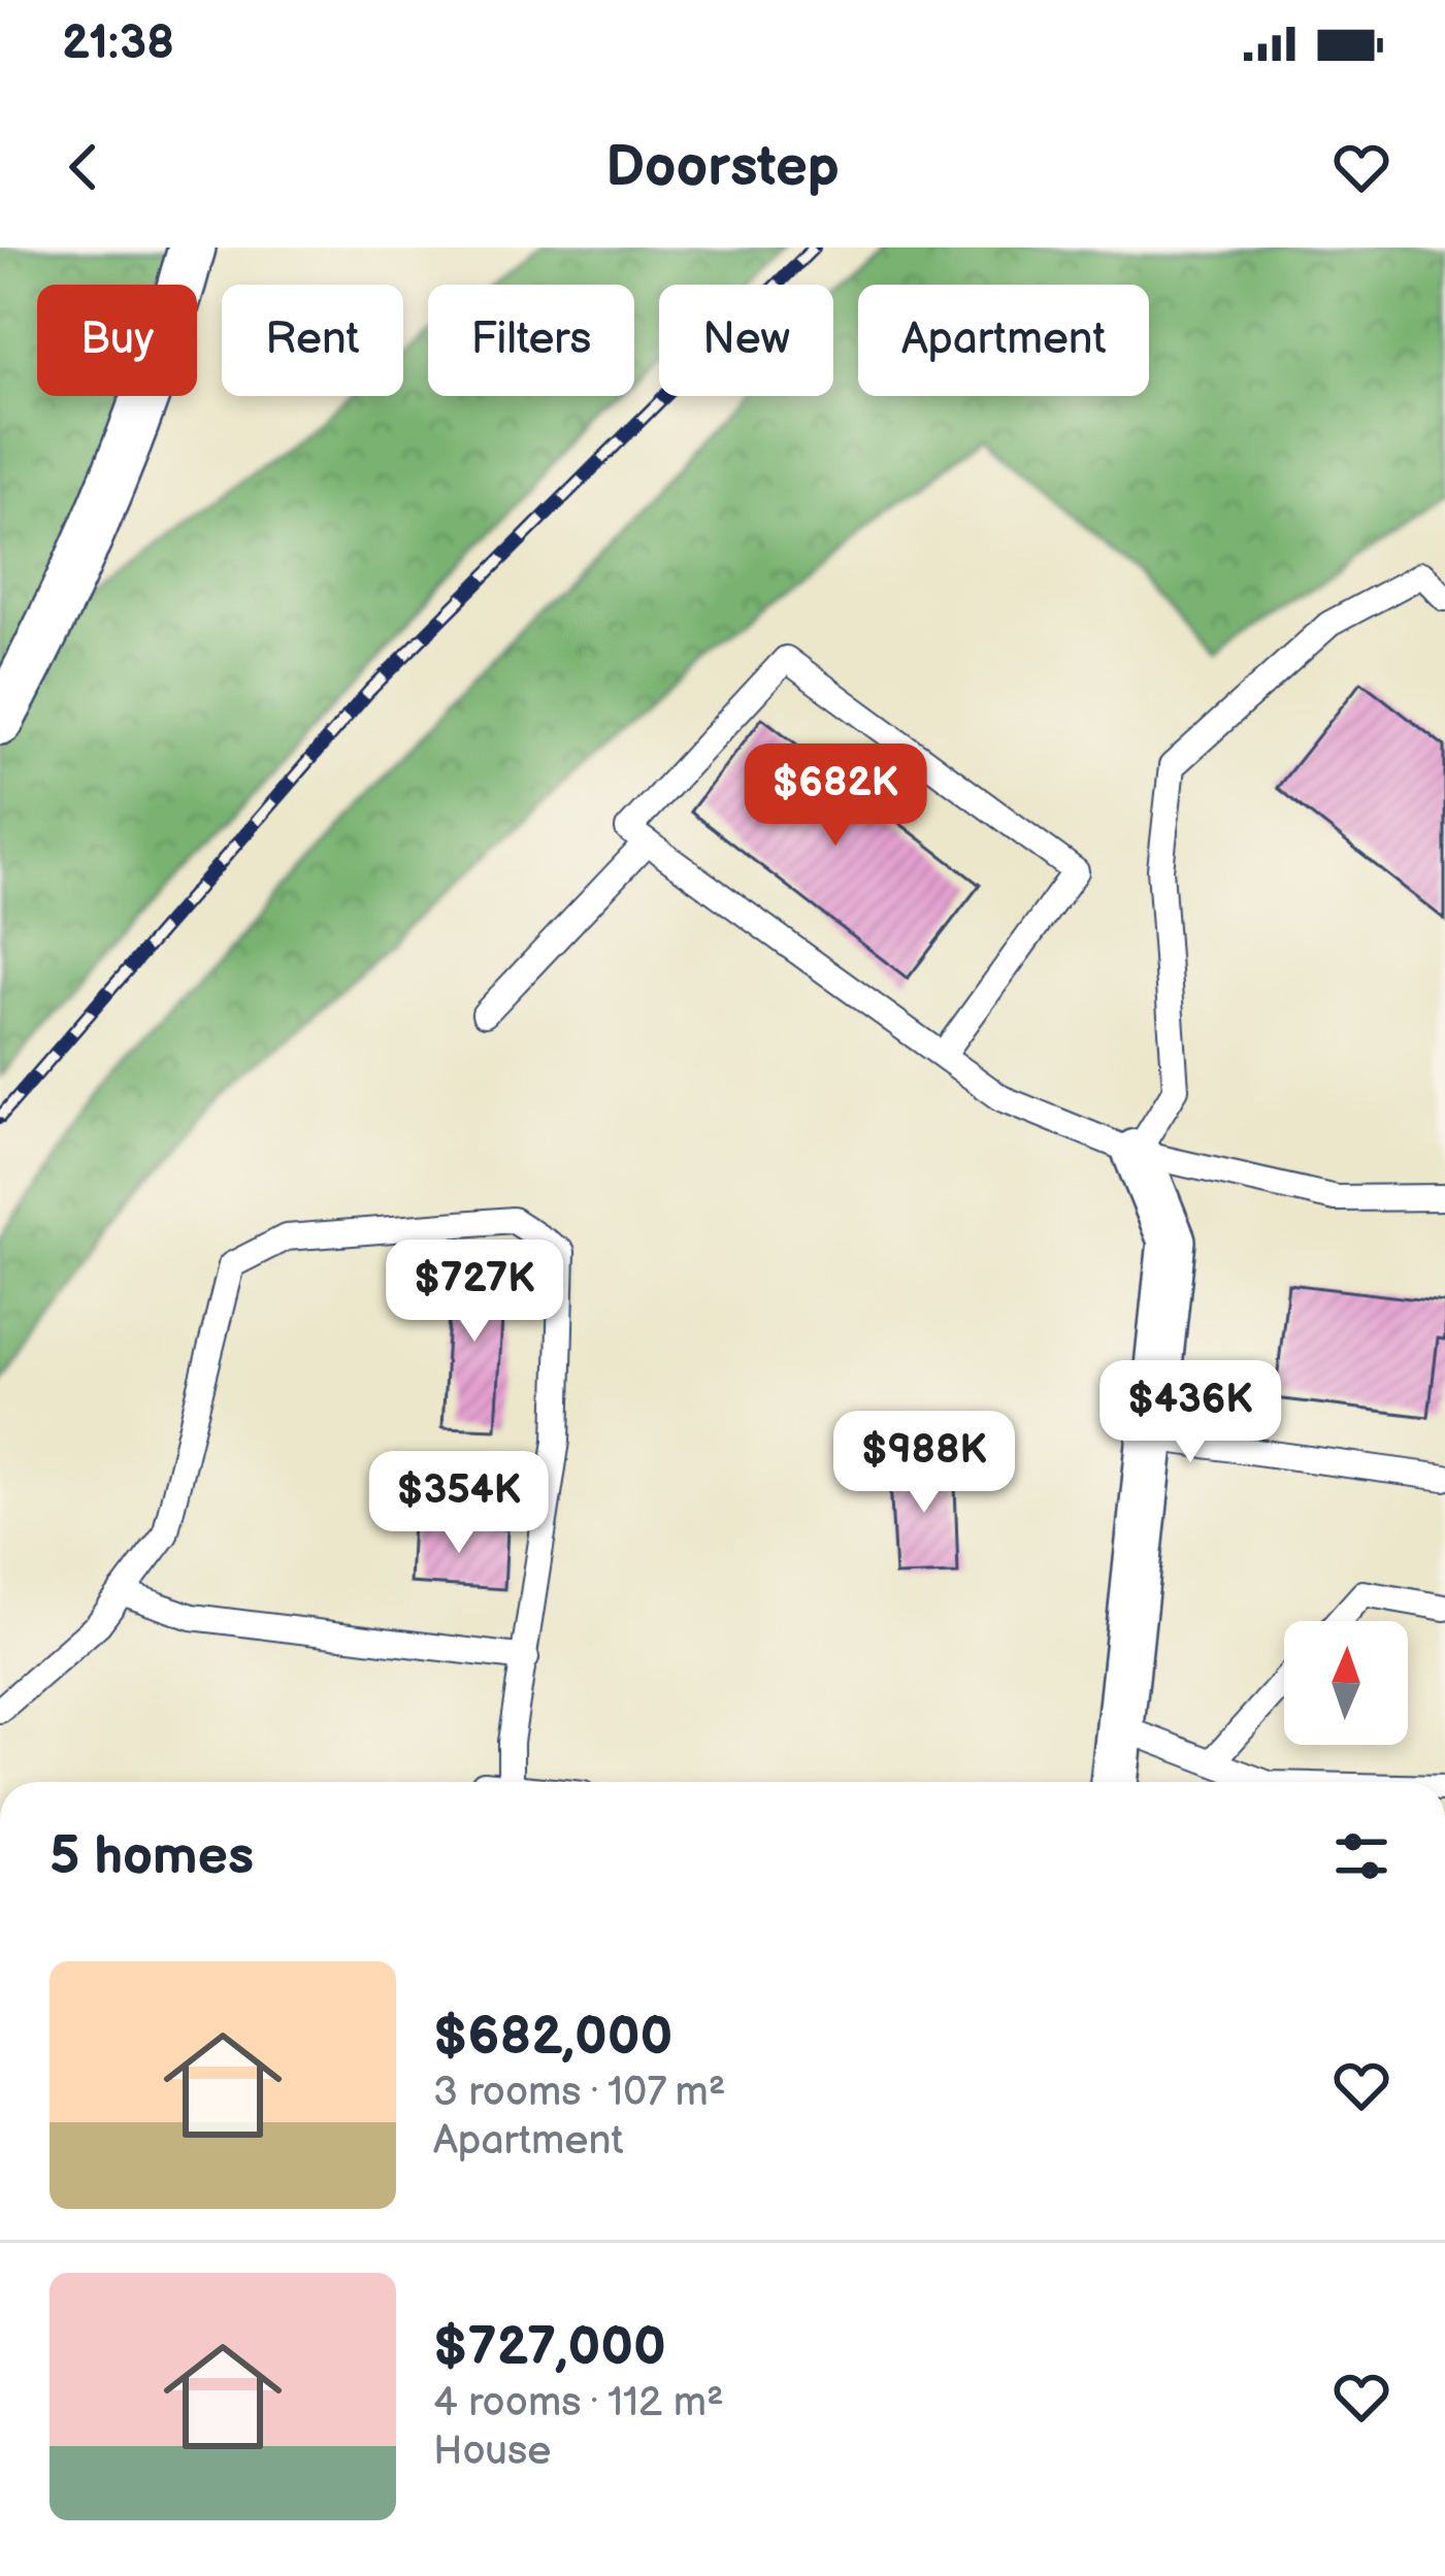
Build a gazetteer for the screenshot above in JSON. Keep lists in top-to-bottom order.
{
  "north": "top",
  "page": {
    "status": "21:38",
    "header": "Doorstep",
    "chip": [
      "Buy",
      "Rent",
      "Filters",
      "New",
      "Apartment"
    ],
    "price": [
      "$682K",
      "$727K",
      "$436K",
      "$988K",
      "$354K"
    ],
    "heading": "5 homes",
    "list": [
      {
        "name": "$682,000",
        "note": "3 rooms · 107 m² · Apartment"
      },
      {
        "name": "$727,000",
        "note": "4 rooms · 112 m² · House"
      }
    ]
  }
}
